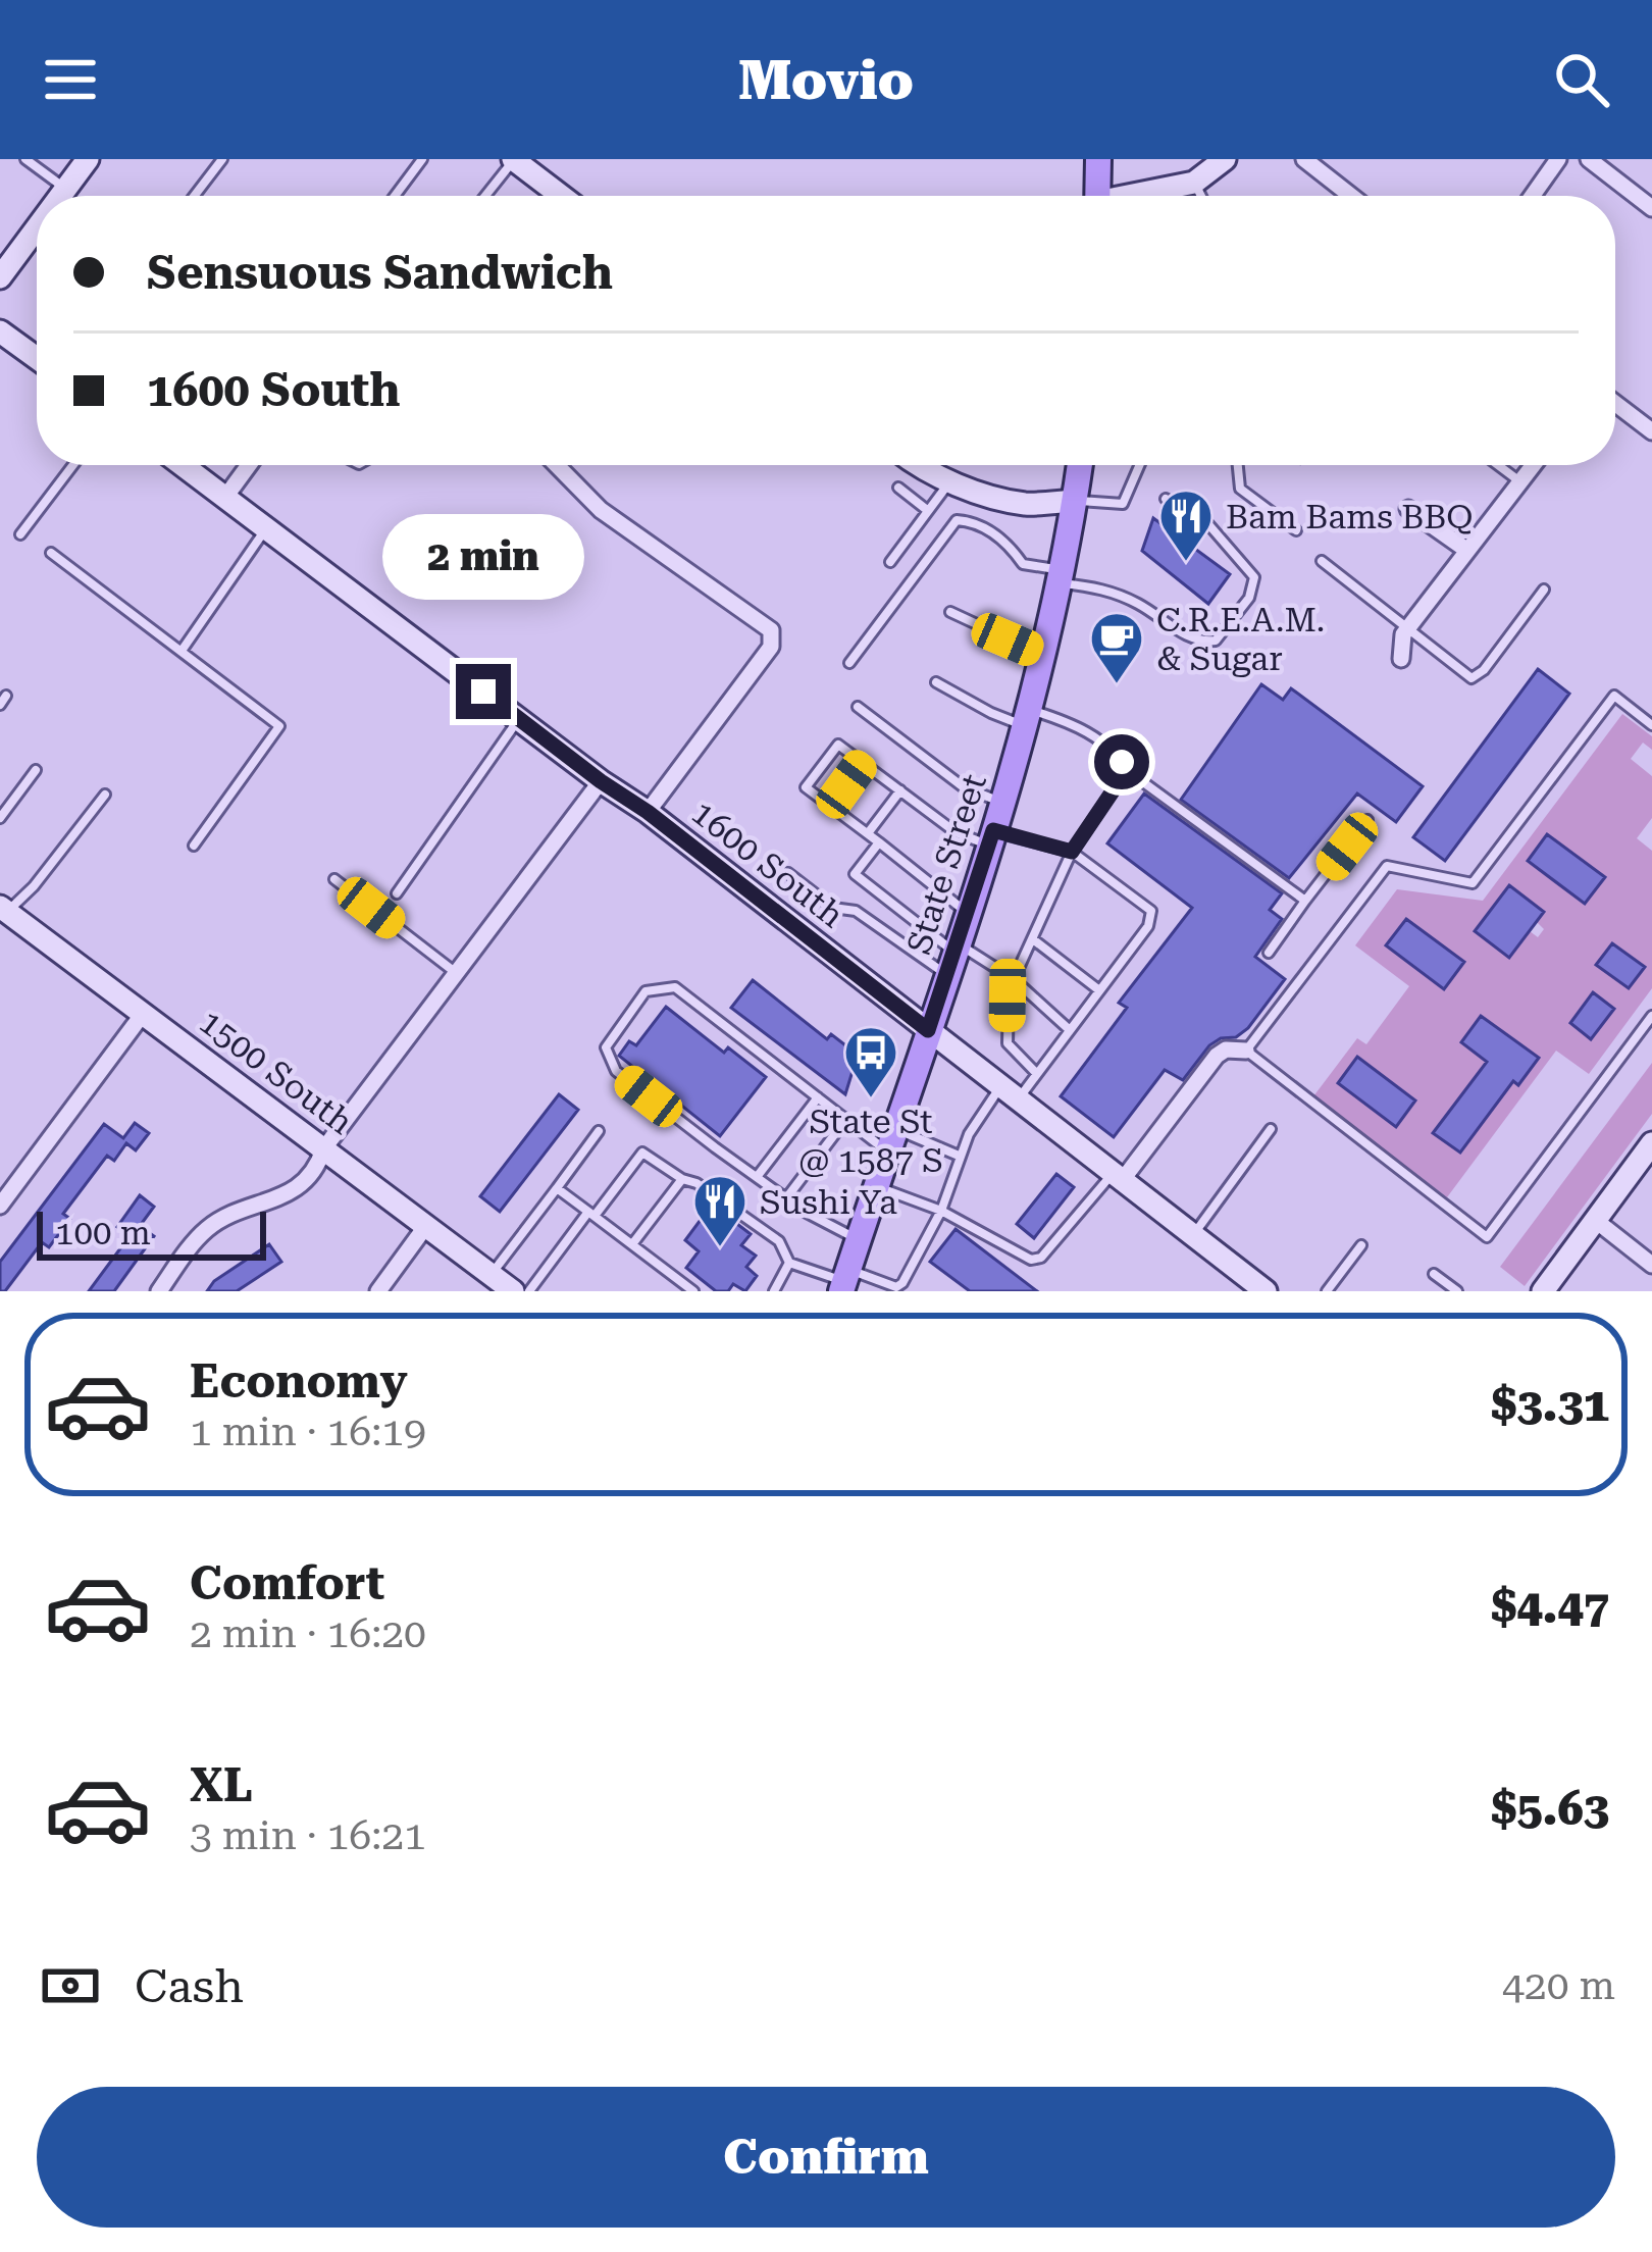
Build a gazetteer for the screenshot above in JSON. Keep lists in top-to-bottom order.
{
  "streets": {
    "main road": ["State Street"],
    "street": ["1600 South", "1500 South"]
  },
  "crossings": [
    ["1600 South", "State Street"]
  ],
  "places": {
    "restaurant": ["Bam Bams BBQ", "Sushi Ya"],
    "cafe": ["C.R.E.A.M. & Sugar"],
    "bus stop": ["State St @ 1587 S"]
  },
  "scale_bar": "100 m",
  "page": {
    "header": "Movio",
    "banner": ["Sensuous Sandwich", "1600 South"],
    "bubble": "2 min",
    "scale": "100 m",
    "list": [
      {
        "name": "Economy",
        "note": "1 min · 16:19",
        "value": "$3.31"
      },
      {
        "name": "Comfort",
        "note": "2 min · 16:20",
        "value": "$4.47"
      },
      {
        "name": "XL",
        "note": "3 min · 16:21",
        "value": "$5.63"
      }
    ],
    "pay": ["Cash", "420 m"],
    "buttons": "Confirm"
  }
}
